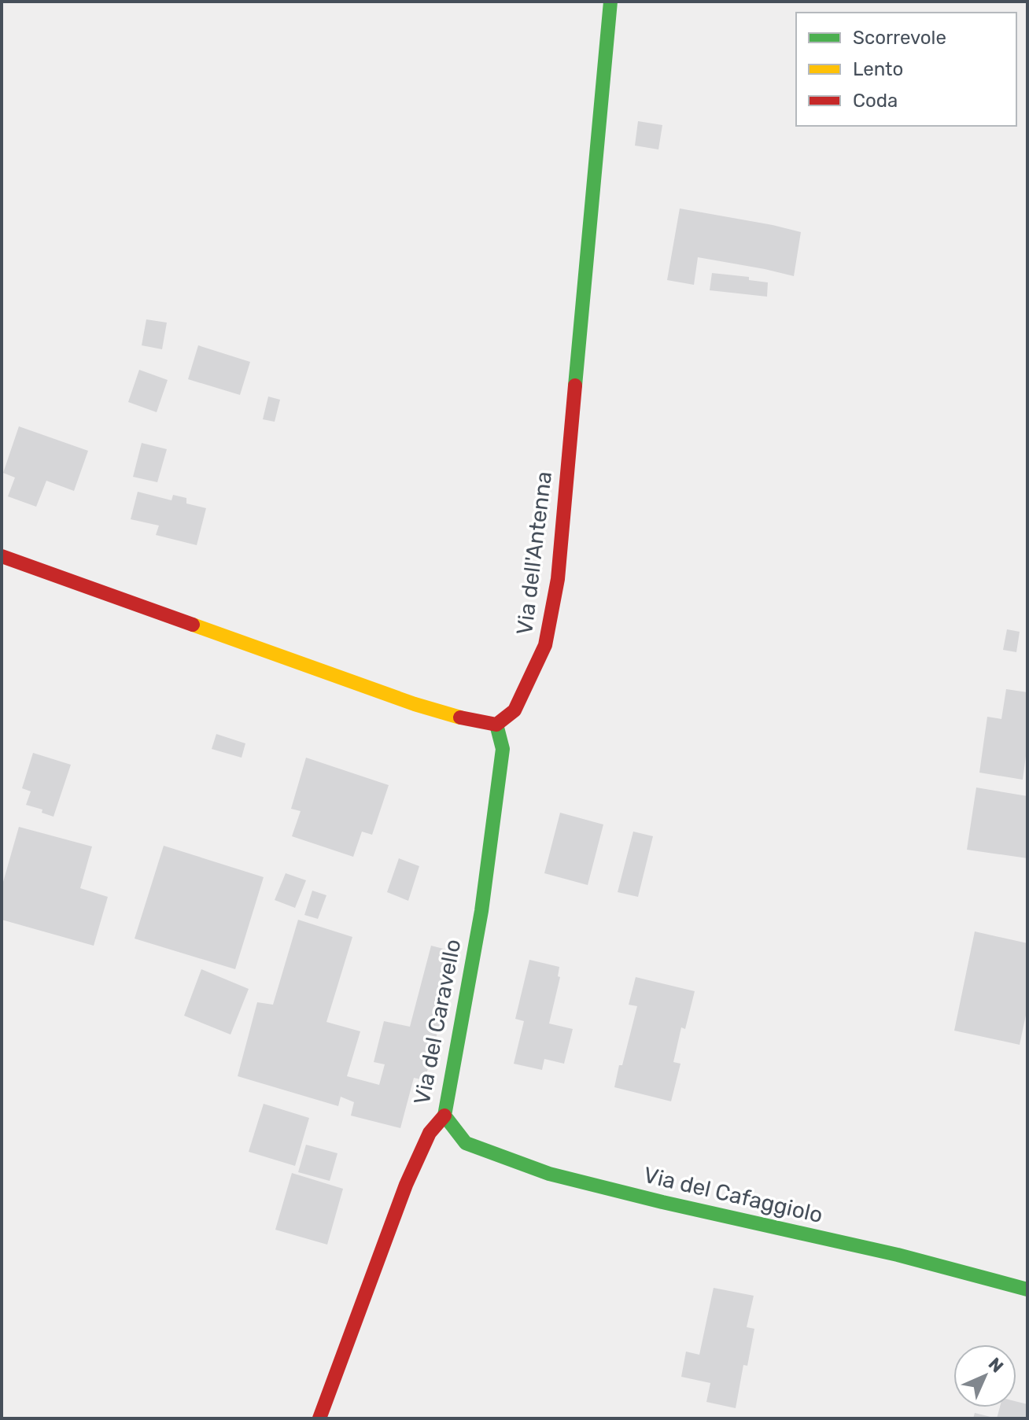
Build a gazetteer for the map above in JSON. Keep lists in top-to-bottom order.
{
  "streets": {
    "street": ["Via dell'Antenna", "Via del Caravello", "Via del Cafaggiolo"]
  },
  "crossings": [
    ["Via dell'Antenna", "Via del Caravello"],
    ["Via del Caravello", "Via del Cafaggiolo"]
  ],
  "legend": ["Scorrevole", "Lento", "Coda"],
  "north": "top right"
}
